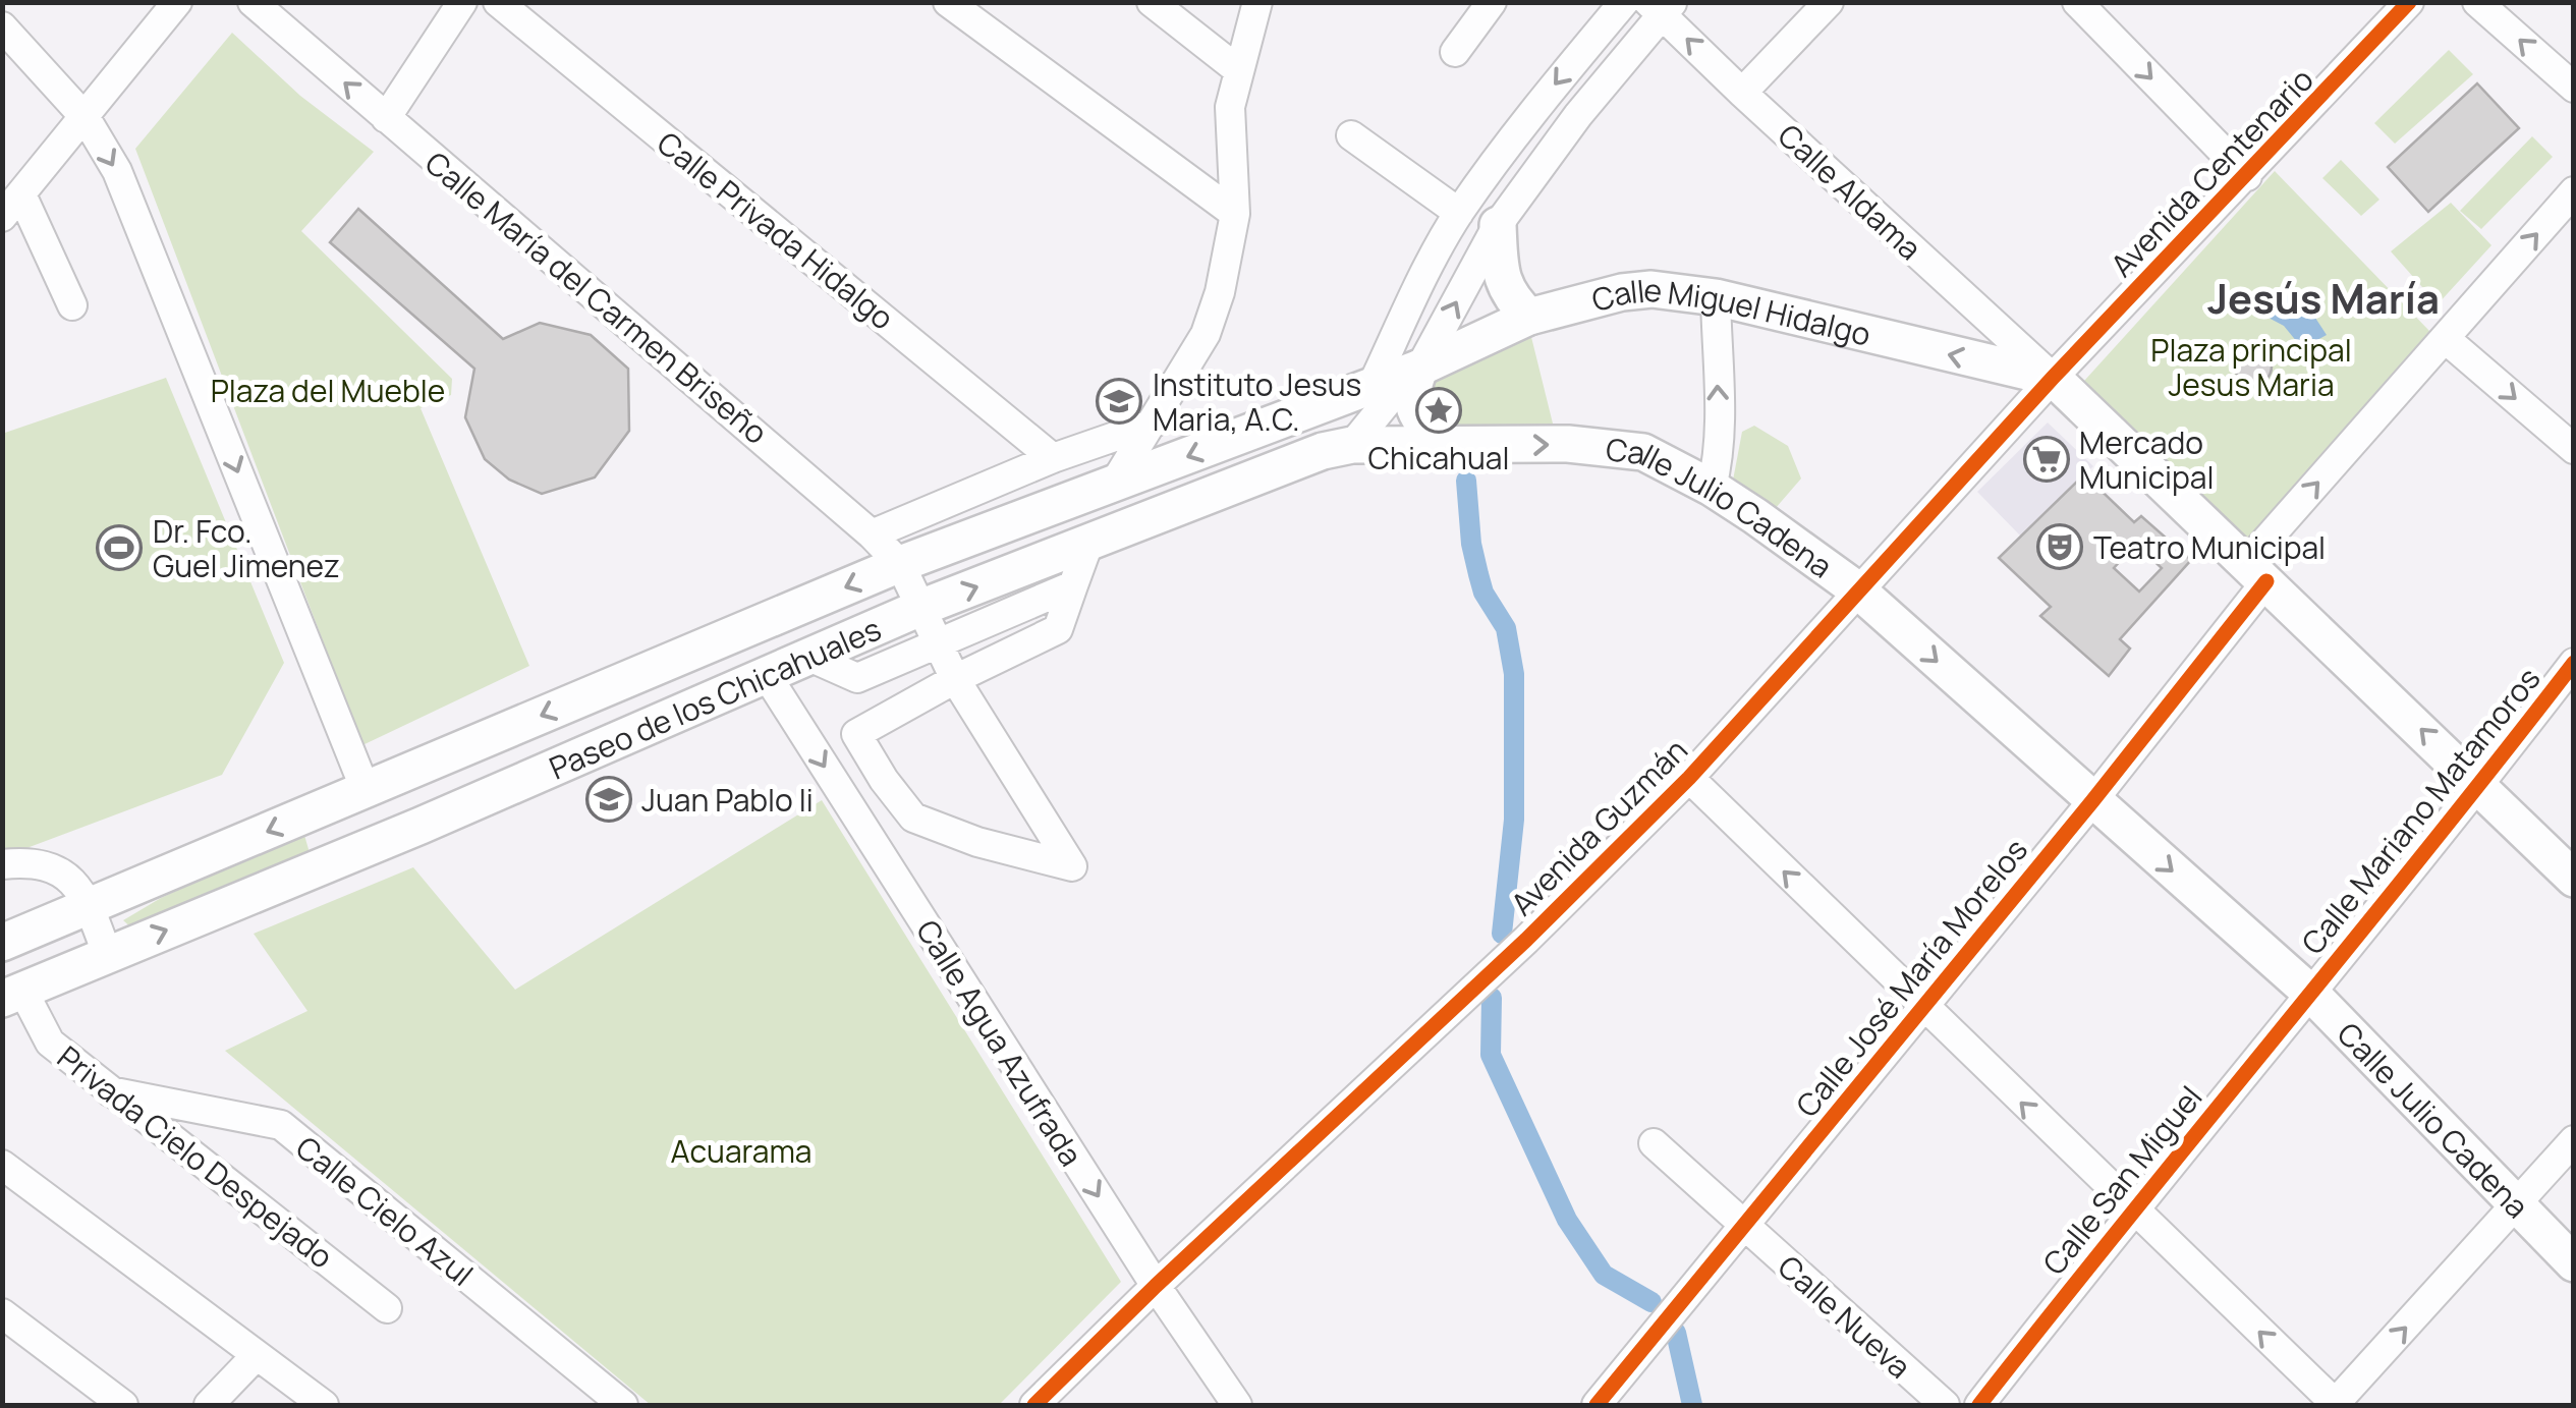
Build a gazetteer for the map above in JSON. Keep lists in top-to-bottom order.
{
  "streets": {
    "main road": ["Calle Miguel Hidalgo", "Calle Julio Cadena", "Paseo de los Chicahuales"],
    "street": [
      "Avenida Centenario",
      "Calle Aldama",
      "Calle Privada Hidalgo",
      "Calle María del Carmen Briseño",
      "Calle Mariano Matamoros",
      "Avenida Guzmán",
      "Calle José María Morelos",
      "Calle Agua Azufrada",
      "Privada Cielo Despejado",
      "Calle San Miguel",
      "Calle Cielo Azul",
      "Calle Nueva"
    ]
  },
  "crossings": [
    ["Avenida Centenario", "Calle Aldama"],
    ["Avenida Centenario", "Calle Miguel Hidalgo"],
    ["Avenida Centenario", "Avenida Guzmán"],
    ["Calle Aldama", "Calle Miguel Hidalgo"],
    ["Calle Aldama", "Avenida Guzmán"],
    ["Calle María del Carmen Briseño", "Paseo de los Chicahuales"],
    ["Calle Miguel Hidalgo", "Paseo de los Chicahuales"],
    ["Calle Miguel Hidalgo", "Avenida Guzmán"],
    ["Calle Julio Cadena", "Paseo de los Chicahuales"],
    ["Calle Julio Cadena", "Calle Mariano Matamoros"],
    ["Calle Julio Cadena", "Avenida Guzmán"],
    ["Calle Julio Cadena", "Calle José María Morelos"],
    ["Calle Julio Cadena", "Calle San Miguel"],
    ["Paseo de los Chicahuales", "Calle Agua Azufrada"],
    ["Paseo de los Chicahuales", "Privada Cielo Despejado"],
    ["Calle Mariano Matamoros", "Calle San Miguel"],
    ["Avenida Guzmán", "Calle Agua Azufrada"],
    ["Calle José María Morelos", "Calle Nueva"],
    ["Privada Cielo Despejado", "Calle Cielo Azul"]
  ],
  "one_way": ["Calle Miguel Hidalgo", "Calle Agua Azufrada"],
  "districts": ["Jesús María"],
  "parks": ["Plaza principal Jesus Maria", "Plaza del Mueble", "Acuarama"],
  "places": {
    "school or university": ["Instituto Jesus Maria, A.C.", "Juan Pablo Ii"],
    "place": ["Chicahual"],
    "supermarket": ["Mercado Municipal"],
    "theatre": ["Teatro Municipal"],
    "sports": ["Dr. Fco. Guel Jimenez"]
  }
}
